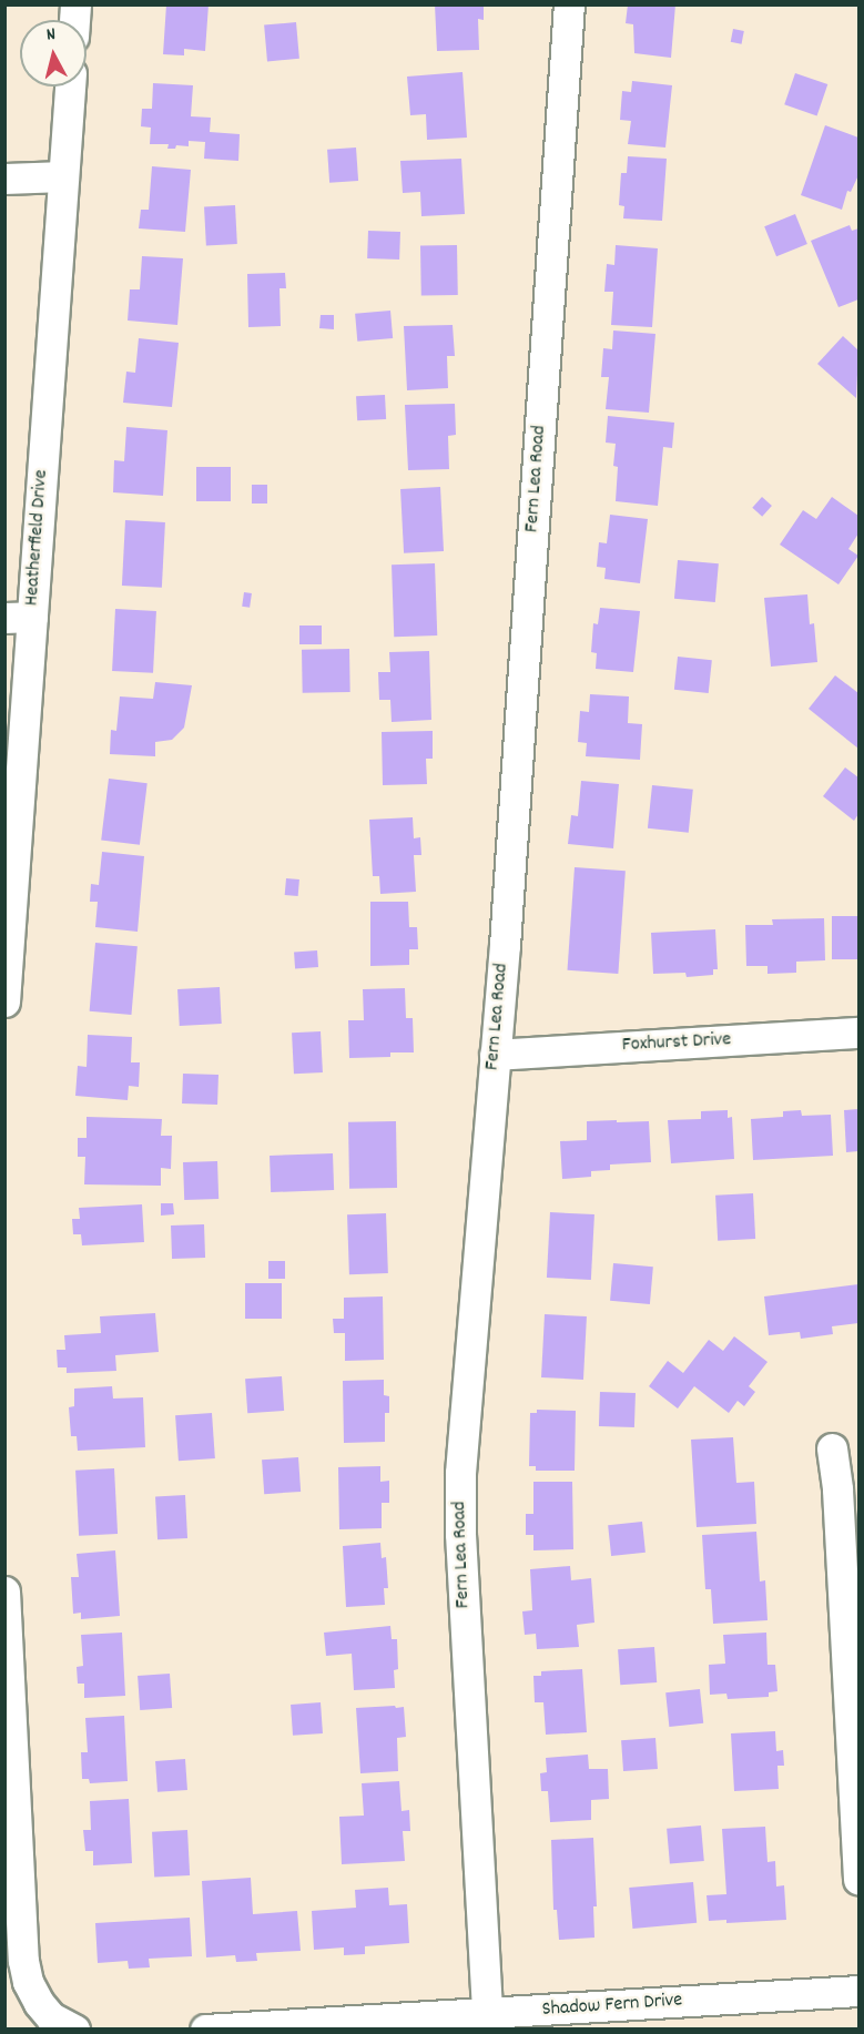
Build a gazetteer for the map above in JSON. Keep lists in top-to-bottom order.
{
  "streets": {
    "street": [
      "Fern Lea Road",
      "Heatherfield Drive",
      "Foxhurst Drive",
      "Shadow Fern Drive"
    ]
  },
  "crossings": [
    ["Fern Lea Road", "Foxhurst Drive"],
    ["Fern Lea Road", "Shadow Fern Drive"]
  ],
  "north": "top"
}
